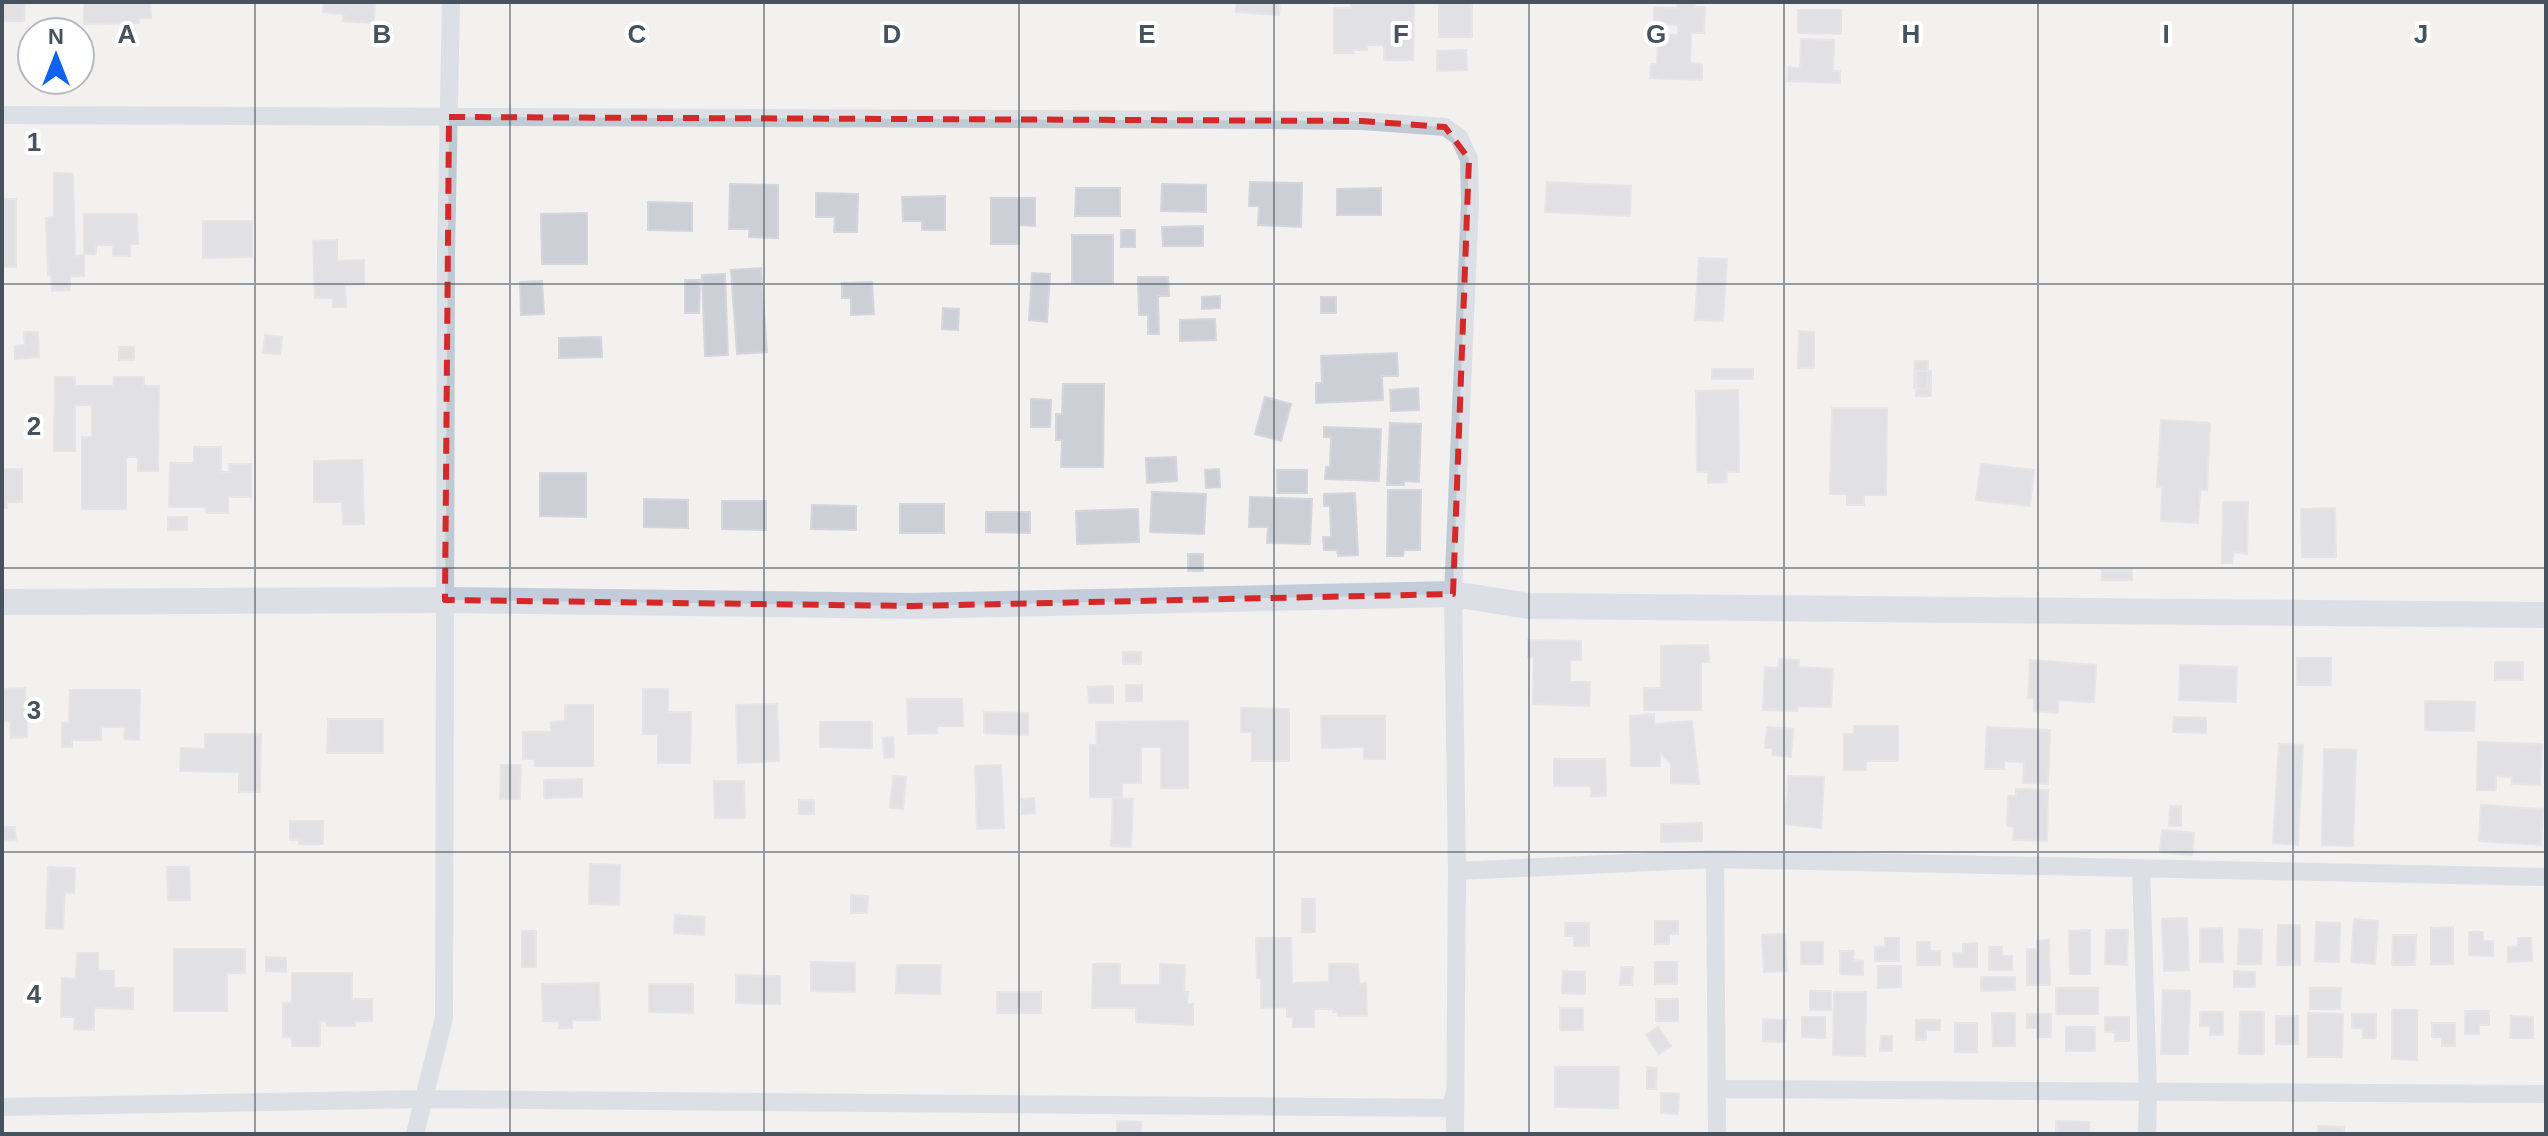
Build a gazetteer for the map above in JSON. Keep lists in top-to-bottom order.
{
  "north": "top",
  "grid": {
    "columns": [
      "A",
      "B",
      "C",
      "D",
      "E",
      "F",
      "G",
      "H",
      "I",
      "J"
    ],
    "rows": [
      "1",
      "2",
      "3",
      "4"
    ]
  }
}
